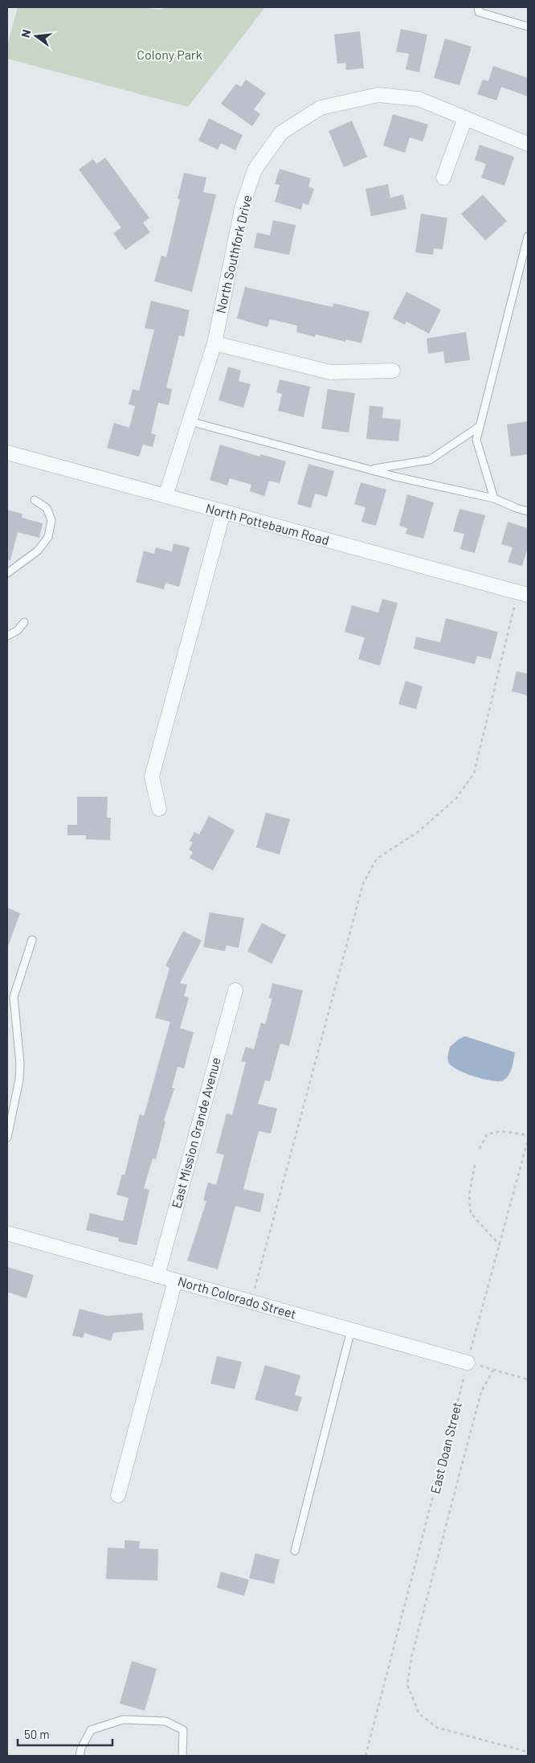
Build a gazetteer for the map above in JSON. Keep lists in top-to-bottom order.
{
  "streets": {
    "street": [
      "North Southfork Drive",
      "North Pottebaum Road",
      "East Mission Grande Avenue",
      "North Colorado Street"
    ],
    "path": ["East Doan Street"]
  },
  "crossings": [
    ["North Southfork Drive", "North Pottebaum Road"],
    ["East Mission Grande Avenue", "North Colorado Street"],
    ["North Colorado Street", "East Doan Street"]
  ],
  "parks": ["Colony Park"],
  "scale_bar": "50 m",
  "north": "left"
}
